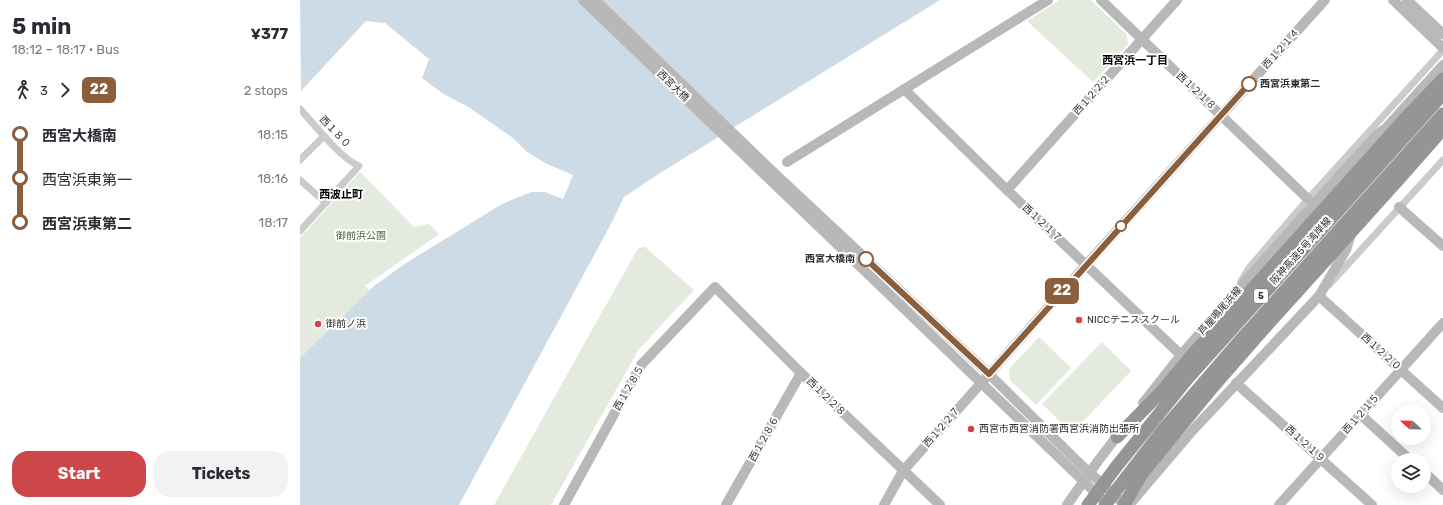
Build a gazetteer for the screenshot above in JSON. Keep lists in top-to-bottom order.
{
  "streets": {
    "highway": ["阪神高速5号湾岸線", "5"],
    "street": [
      "西１２１４",
      "西宮大橋",
      "西１２１８",
      "西１２２２",
      "西１８０",
      "西１２１７",
      "芦屋鳴尾浜線",
      "西１２２０",
      "西１２８５",
      "西１２２８",
      "西１２１５",
      "西１２２７",
      "西１２８６",
      "西１２１９"
    ]
  },
  "crossings": [
    ["西１２１４", "西１２１８"],
    ["西１２１４", "西１２１７"],
    ["西１２１４", "西１２２７"],
    ["西１２１８", "西１２２２"],
    ["西１２２２", "西１２１７"],
    ["西１２１７", "芦屋鳴尾浜線"],
    ["5", "芦屋鳴尾浜線"],
    ["芦屋鳴尾浜線", "西１２２０"],
    ["芦屋鳴尾浜線", "西１２１９"],
    ["西１２２０", "西１２１５"],
    ["西１２８５", "西１２２８"],
    ["西１２２８", "西１２２７"],
    ["西１２２８", "西１２８６"],
    ["西１２１５", "西１２１９"]
  ],
  "districts": ["西宮浜一丁目", "西波止町"],
  "parks": ["御前浜公園"],
  "places": [
    "西宮浜東第二",
    "西宮大橋南",
    "NICCテニススクール",
    "御前ノ浜",
    "西宮市西宮消防署西宮浜消防出張所"
  ],
  "lines": ["bus line 22"],
  "north": "left",
  "page": {
    "heading": ["5 min", "18:12 – 18:17 · Bus", "¥377"],
    "on_map": "22",
    "legs": ["3", "22", "2 stops"],
    "list": [
      {
        "name": "西宮大橋南",
        "value": "18:15"
      },
      {
        "name": "西宮浜東第一",
        "value": "18:16"
      },
      {
        "name": "西宮浜東第二",
        "value": "18:17"
      }
    ],
    "buttons": ["Start", "Tickets"]
  }
}
